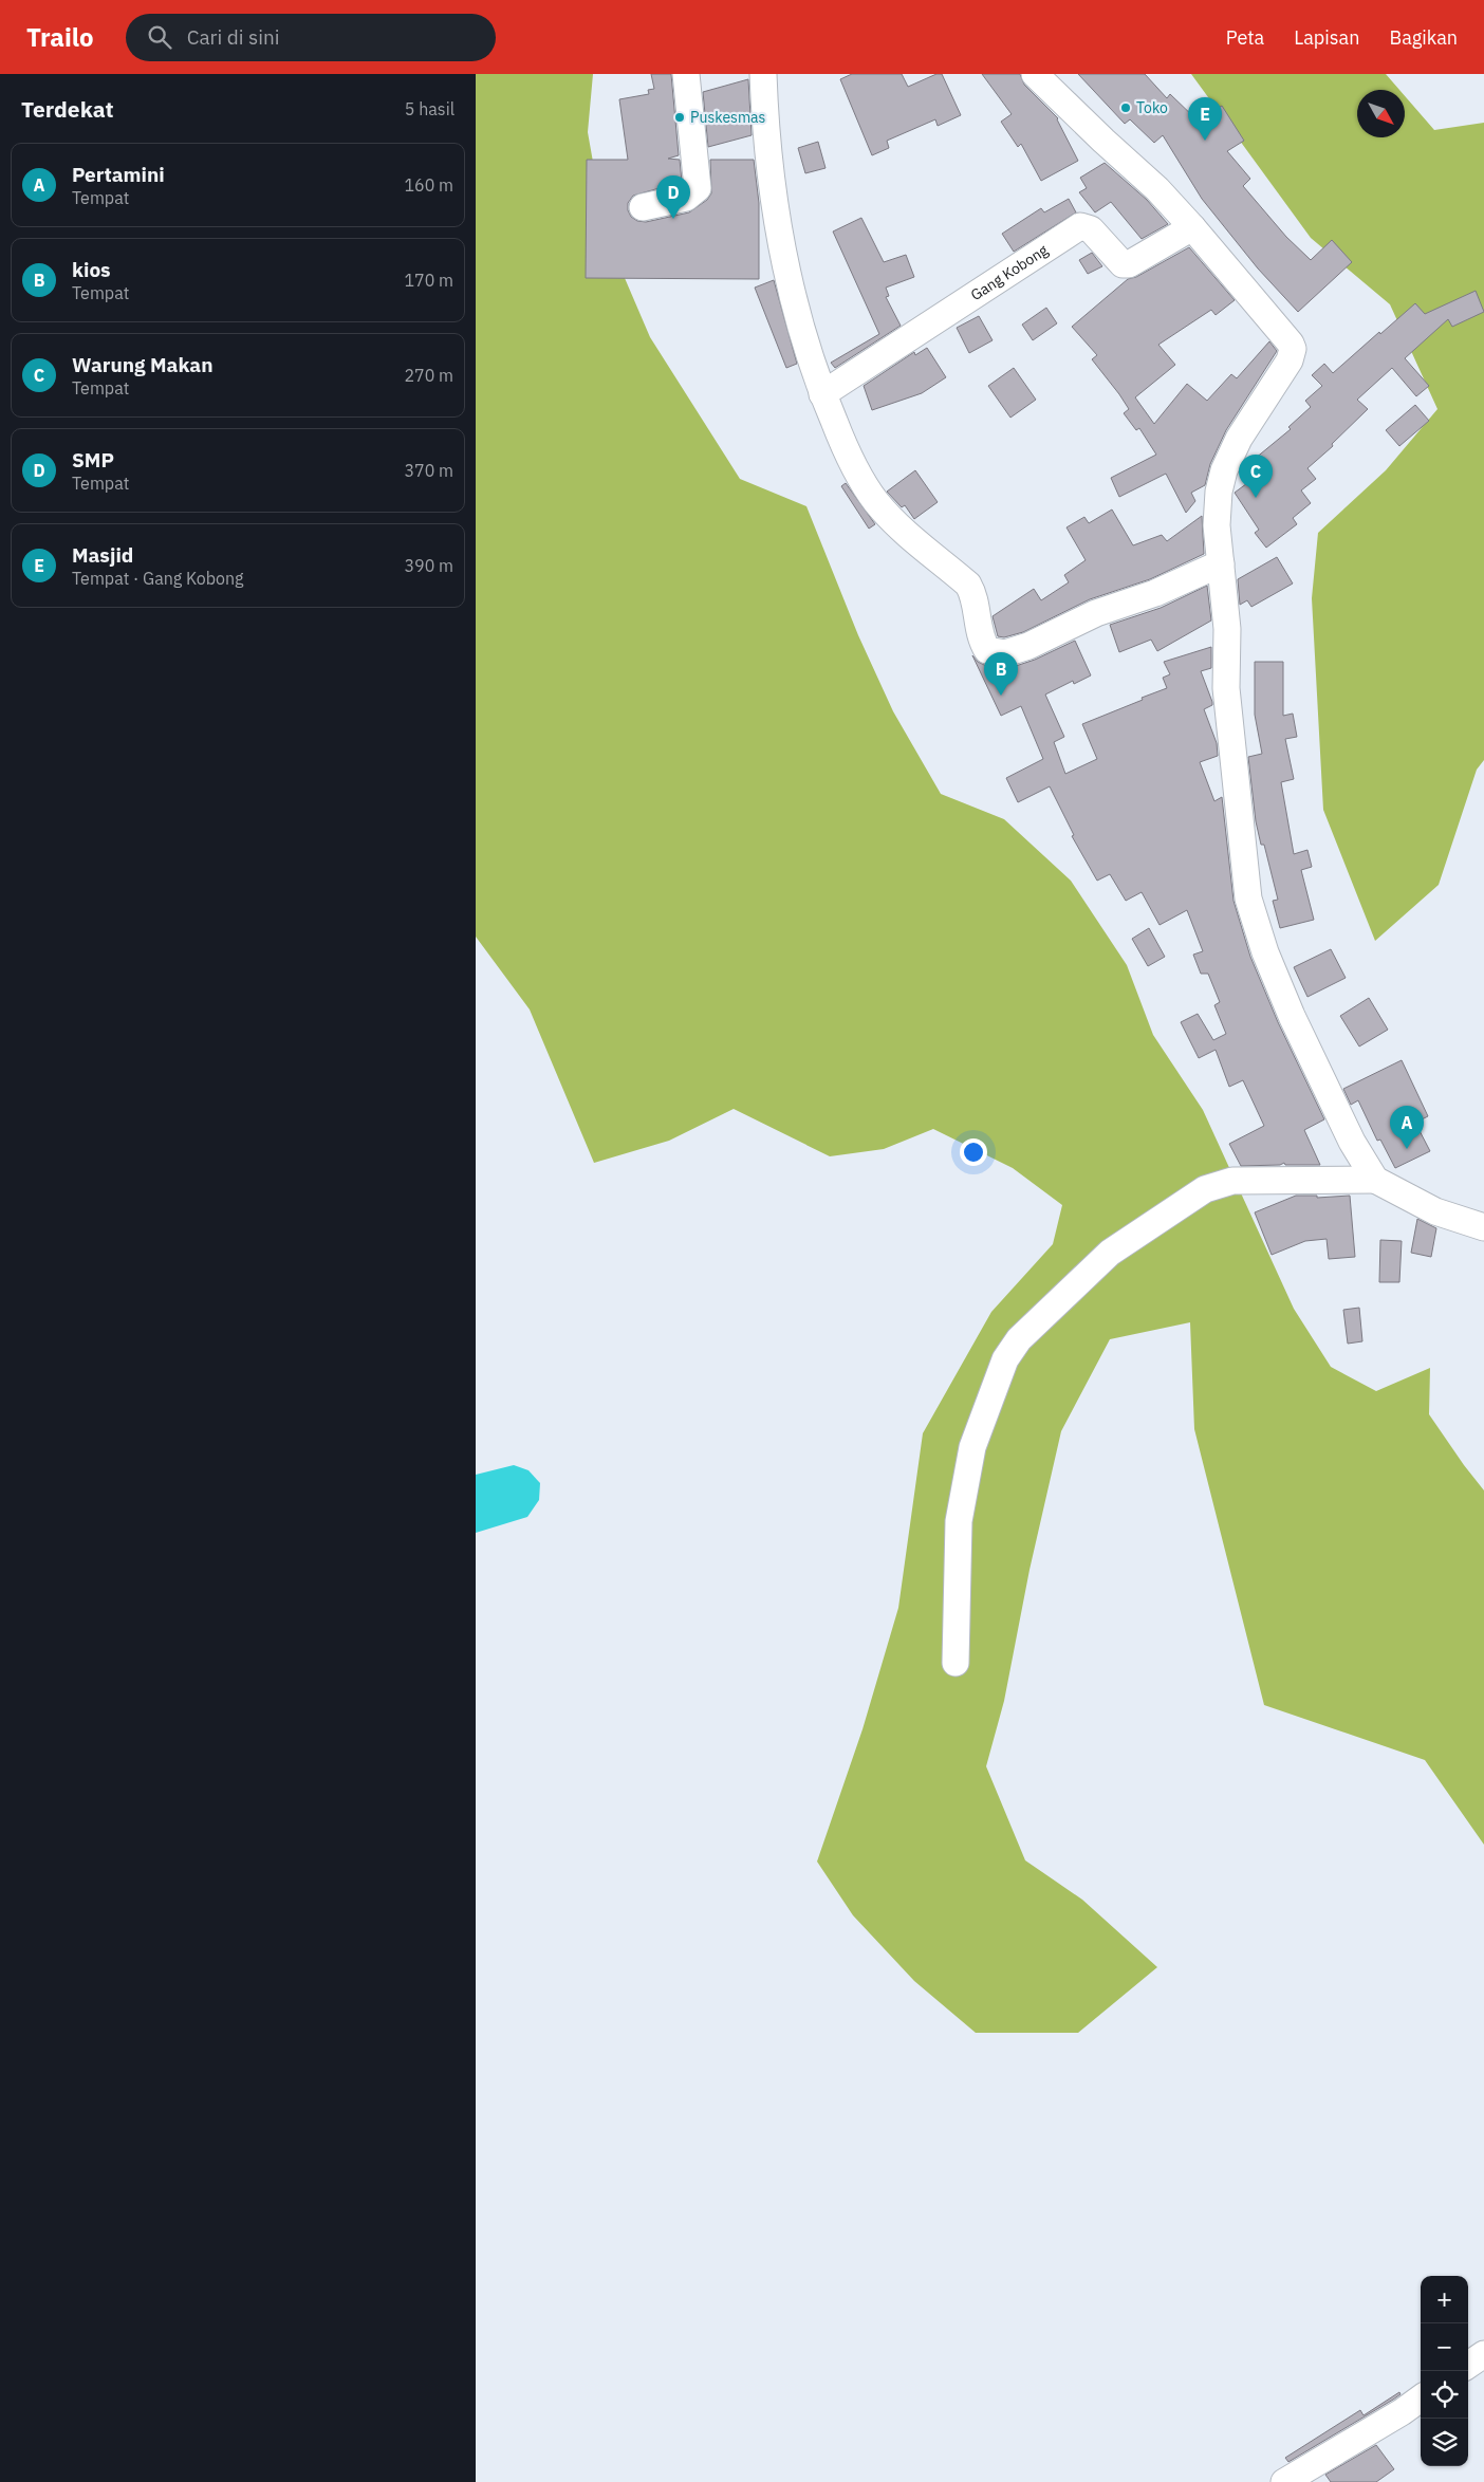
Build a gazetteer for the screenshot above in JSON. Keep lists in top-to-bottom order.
{
  "streets": {
    "street": ["Gang Kobong"]
  },
  "places": ["Toko", "Puskesmas"],
  "north": "bottom right",
  "page": {
    "header": "Trailo",
    "search": "Cari di sini",
    "nav": ["Peta", "Lapisan", "Bagikan"],
    "heading": ["Terdekat", "5 hasil"],
    "pins": [
      "E",
      "D",
      "C",
      "B",
      "A"
    ],
    "list": [
      {
        "mark": "A",
        "name": "Pertamini",
        "note": "Tempat",
        "value": "160 m"
      },
      {
        "mark": "B",
        "name": "kios",
        "note": "Tempat",
        "value": "170 m"
      },
      {
        "mark": "C",
        "name": "Warung Makan",
        "note": "Tempat",
        "value": "270 m"
      },
      {
        "mark": "D",
        "name": "SMP",
        "note": "Tempat",
        "value": "370 m"
      },
      {
        "mark": "E",
        "name": "Masjid",
        "note": "Tempat · Gang Kobong",
        "value": "390 m"
      }
    ],
    "map_buttons": ["+", "−"]
  }
}
